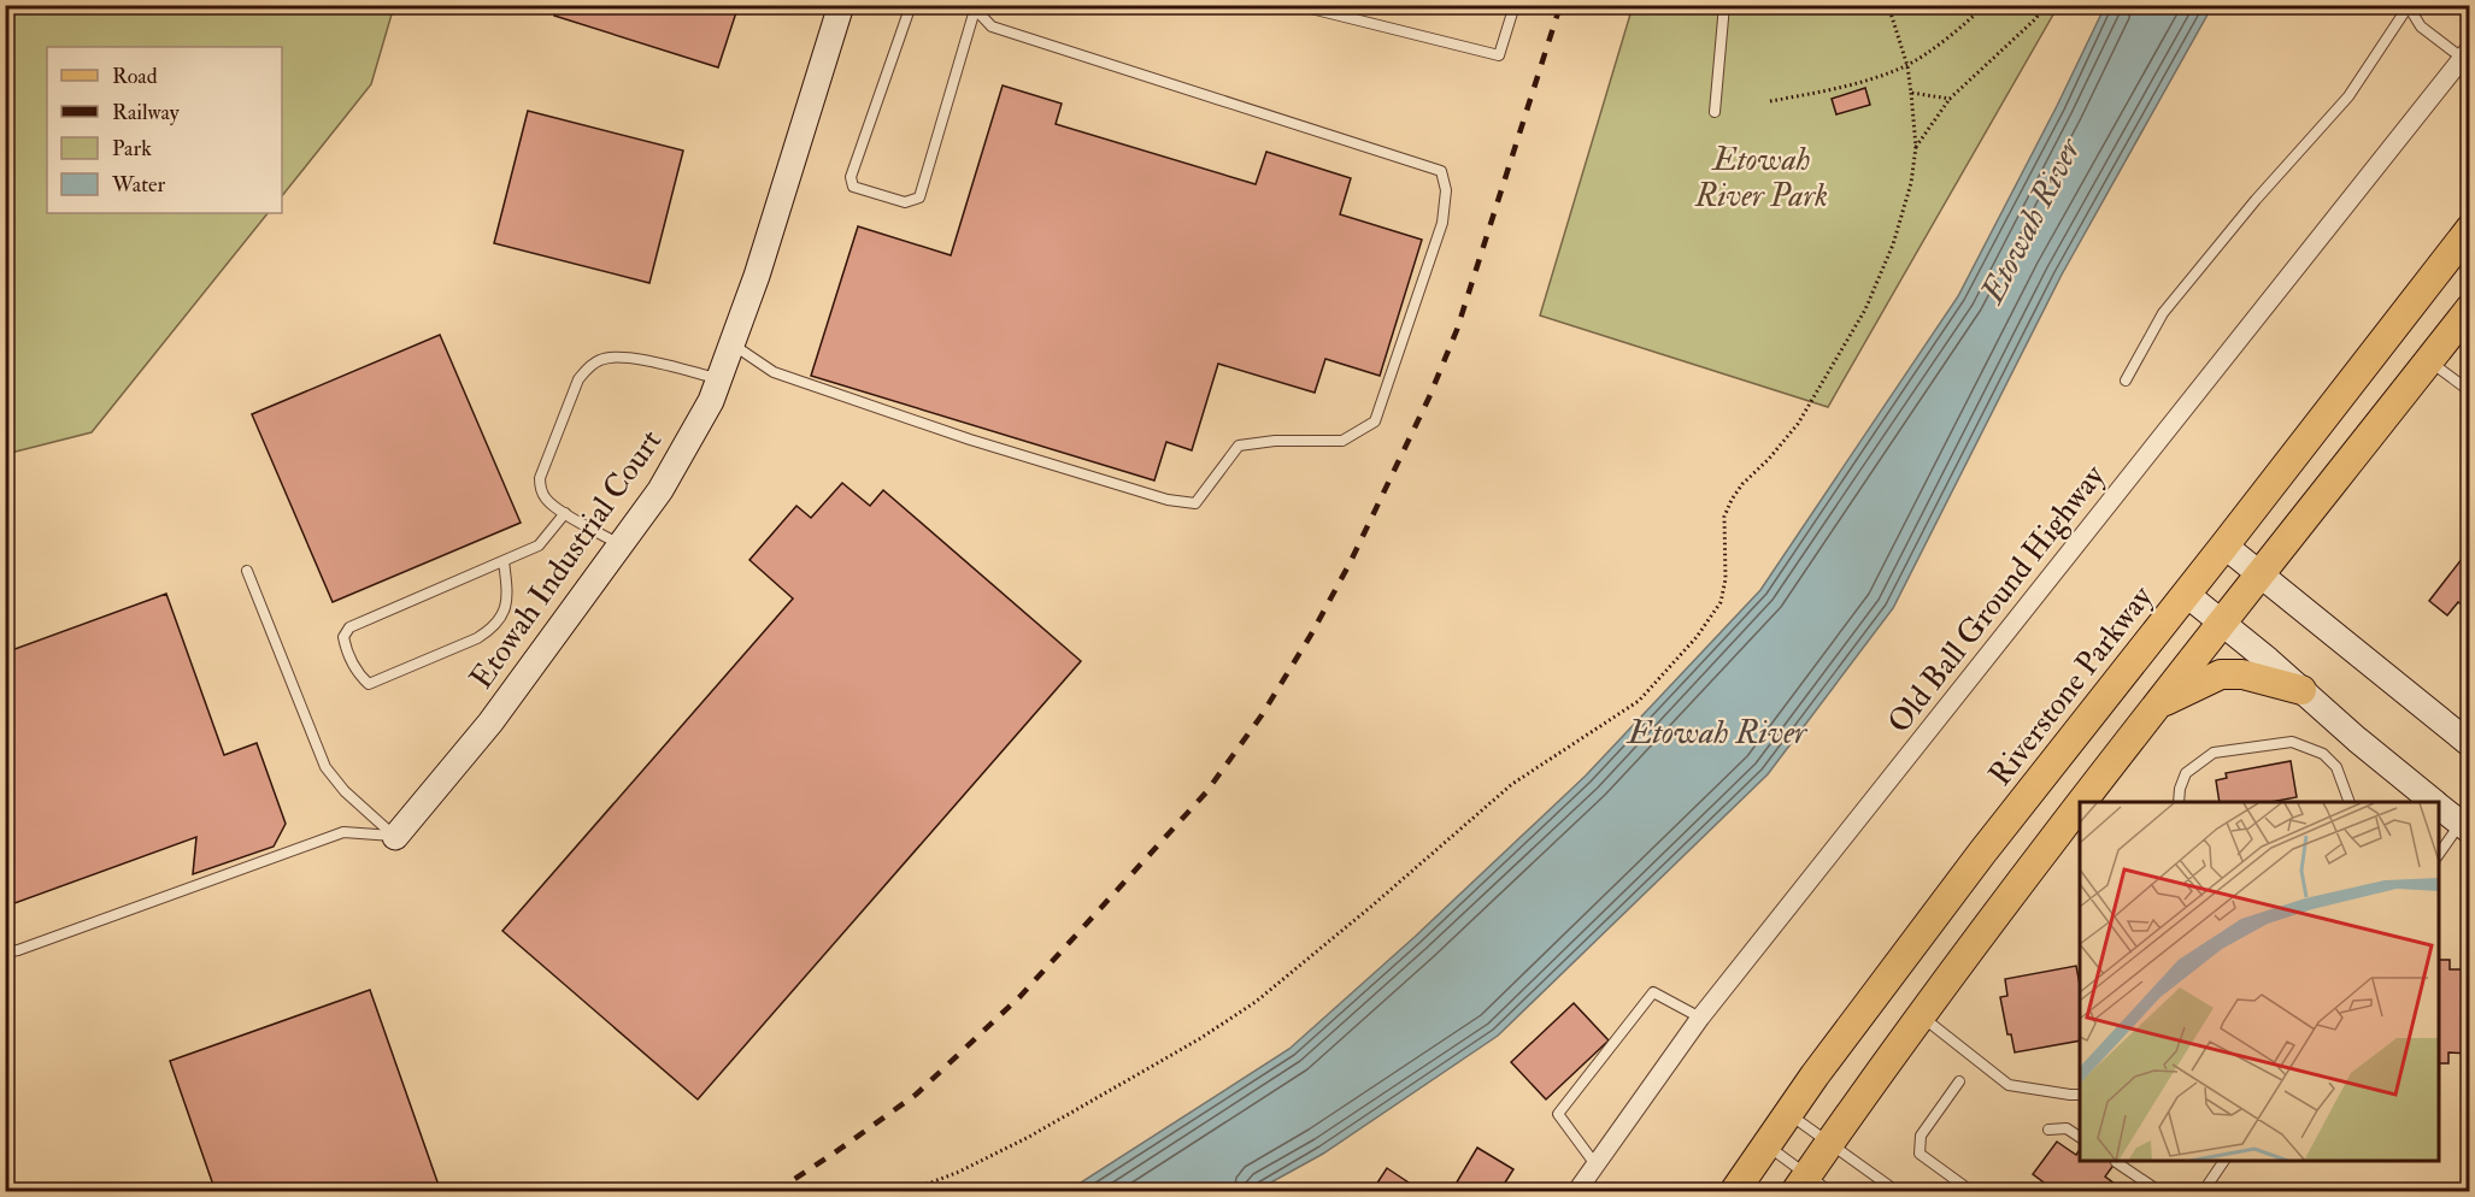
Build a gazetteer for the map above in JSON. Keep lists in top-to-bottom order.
{
  "streets": {
    "main road": ["Riverstone Parkway"],
    "street": ["Etowah Industrial Court", "Old Ball Ground Highway"]
  },
  "water": ["Etowah River"],
  "parks": ["Etowah River Park"],
  "legend": [
    "Road",
    "Railway",
    "Park",
    "Water"
  ]
}
